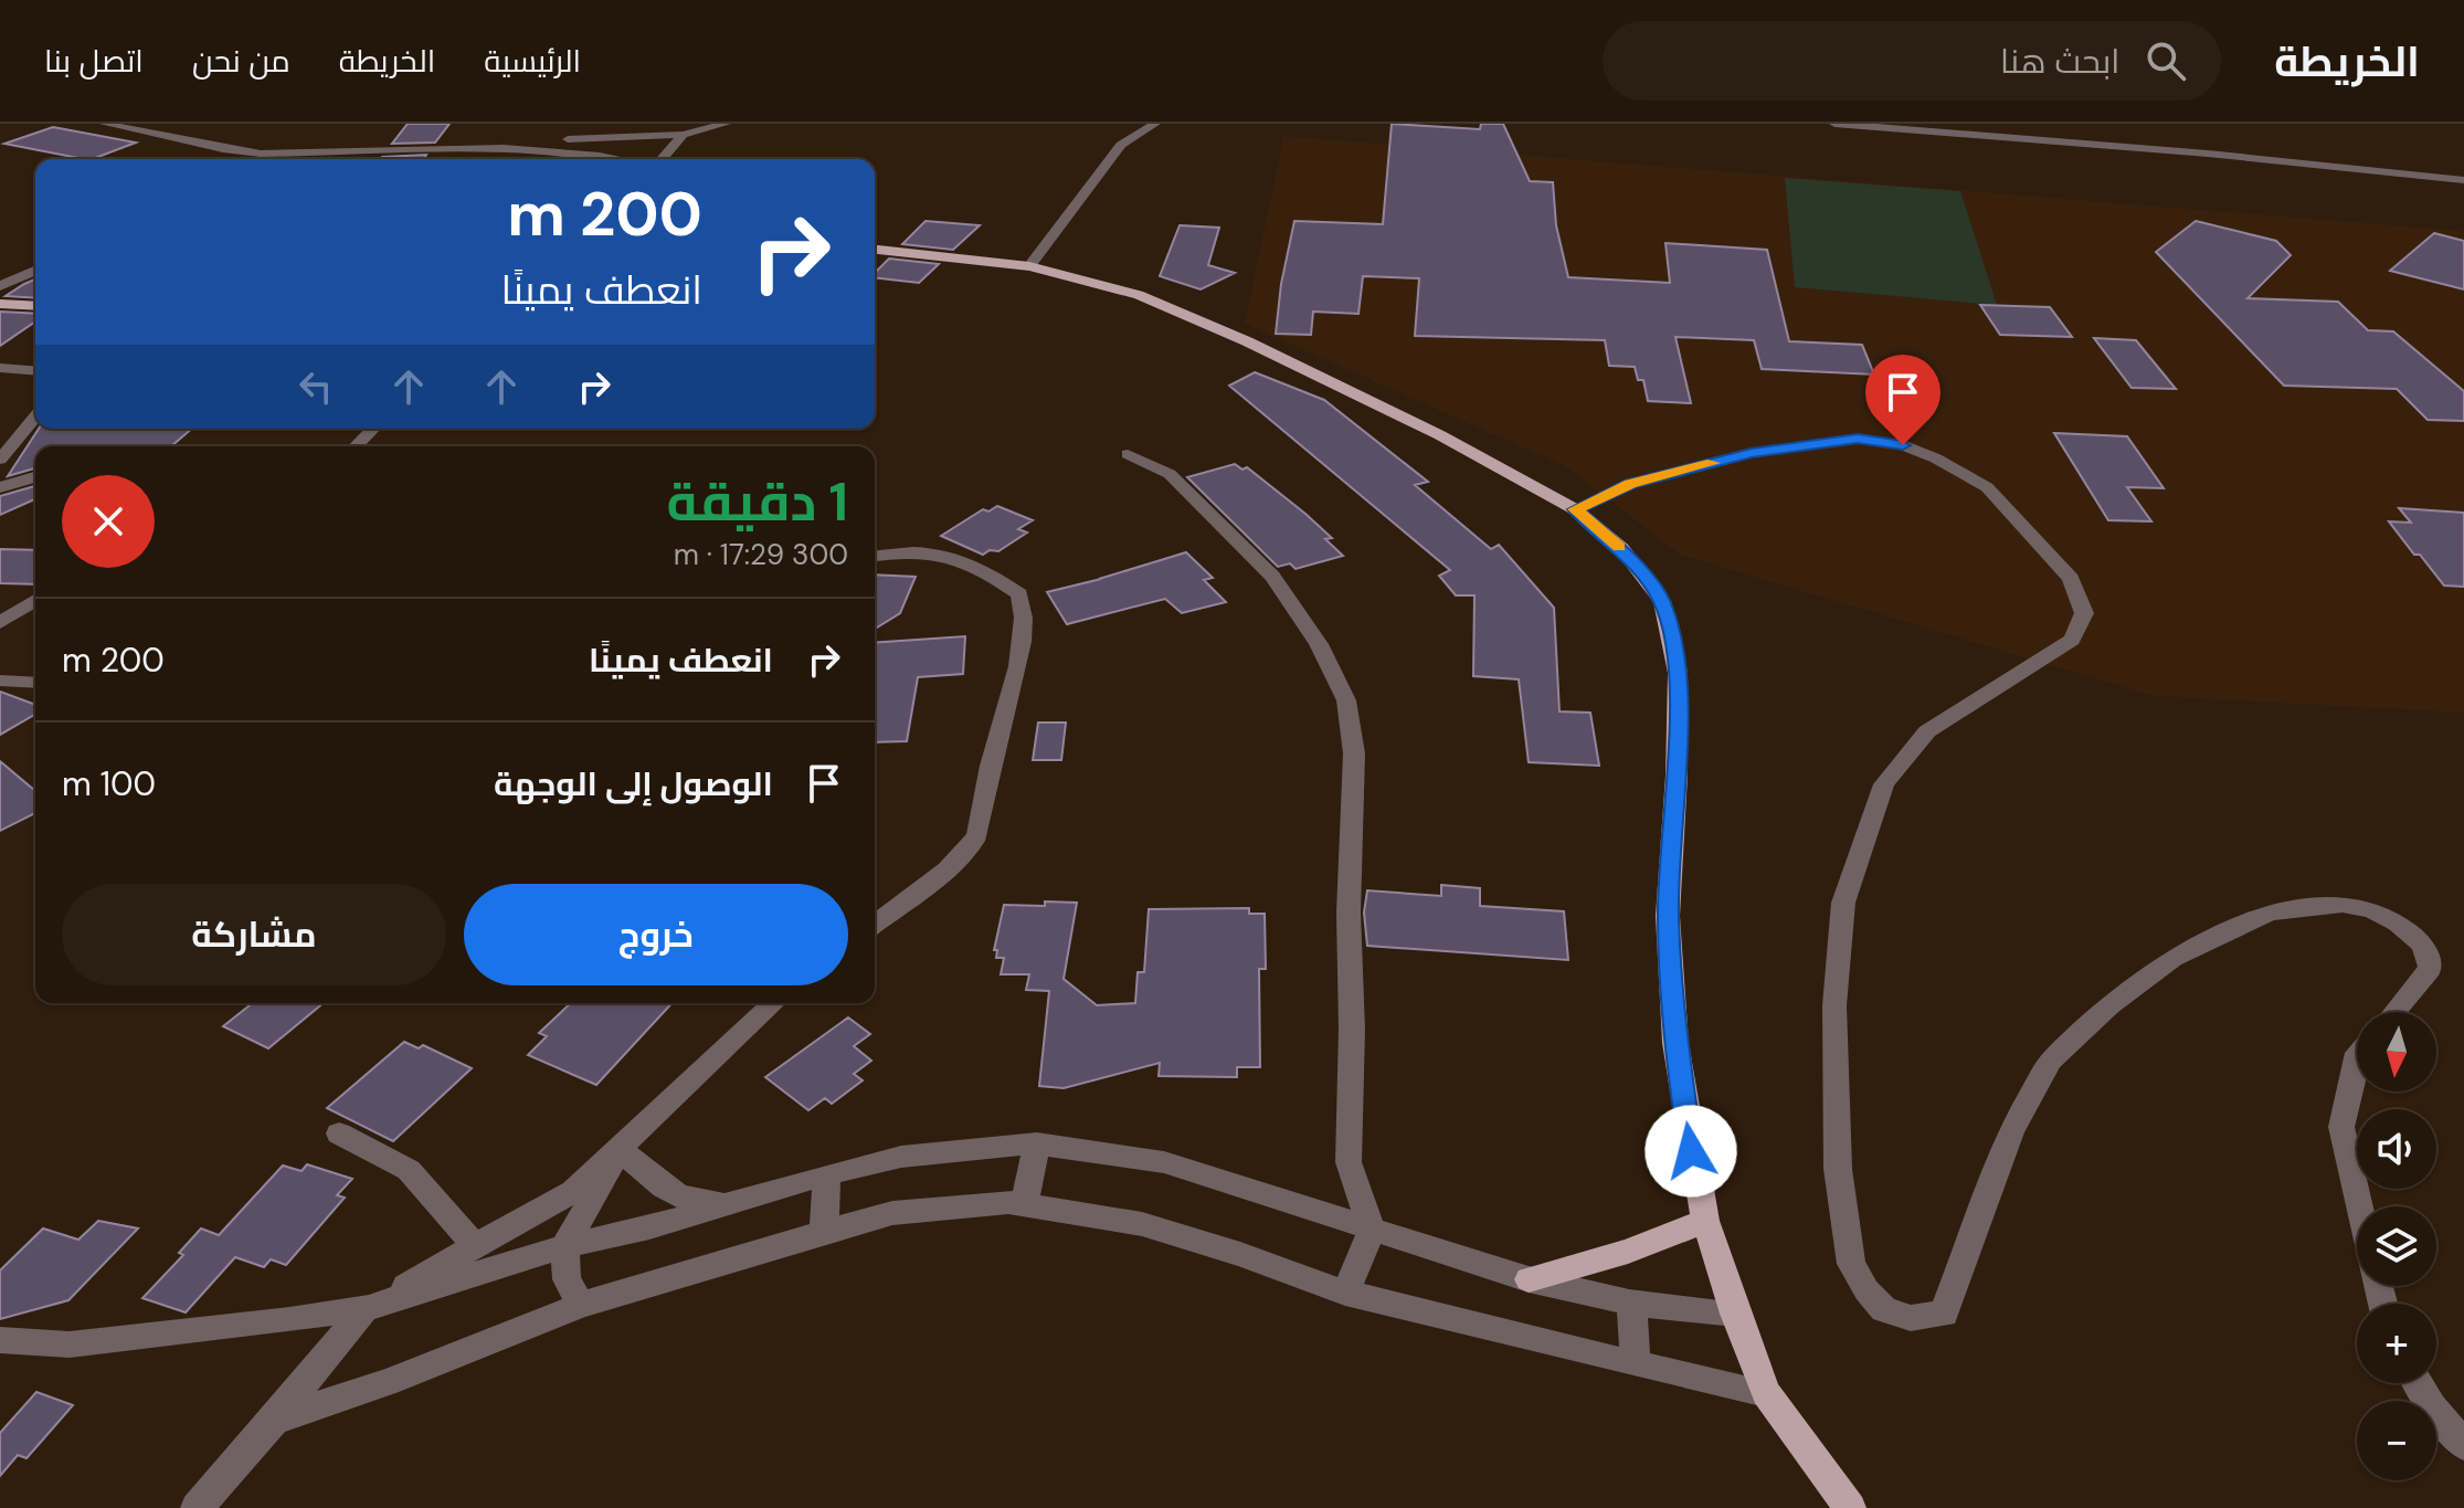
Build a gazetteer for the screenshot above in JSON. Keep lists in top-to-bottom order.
{
  "north": "bottom",
  "page": {
    "header": "الخريطة",
    "search": "ابحث هنا",
    "nav": [
      "الرئيسية",
      "الخريطة",
      "من نحن",
      "اتصل بنا"
    ],
    "turn": ["200 m", "انعطف يمينًا"],
    "heading": ["1 دقيقة", "300 m · 17:29"],
    "list": [
      {
        "name": "انعطف يمينًا",
        "value": "200 m"
      },
      {
        "name": "الوصول إلى الوجهة",
        "value": "100 m"
      }
    ],
    "buttons": ["خروج", "مشاركة"],
    "map_buttons": ["+", "−"]
  }
}
